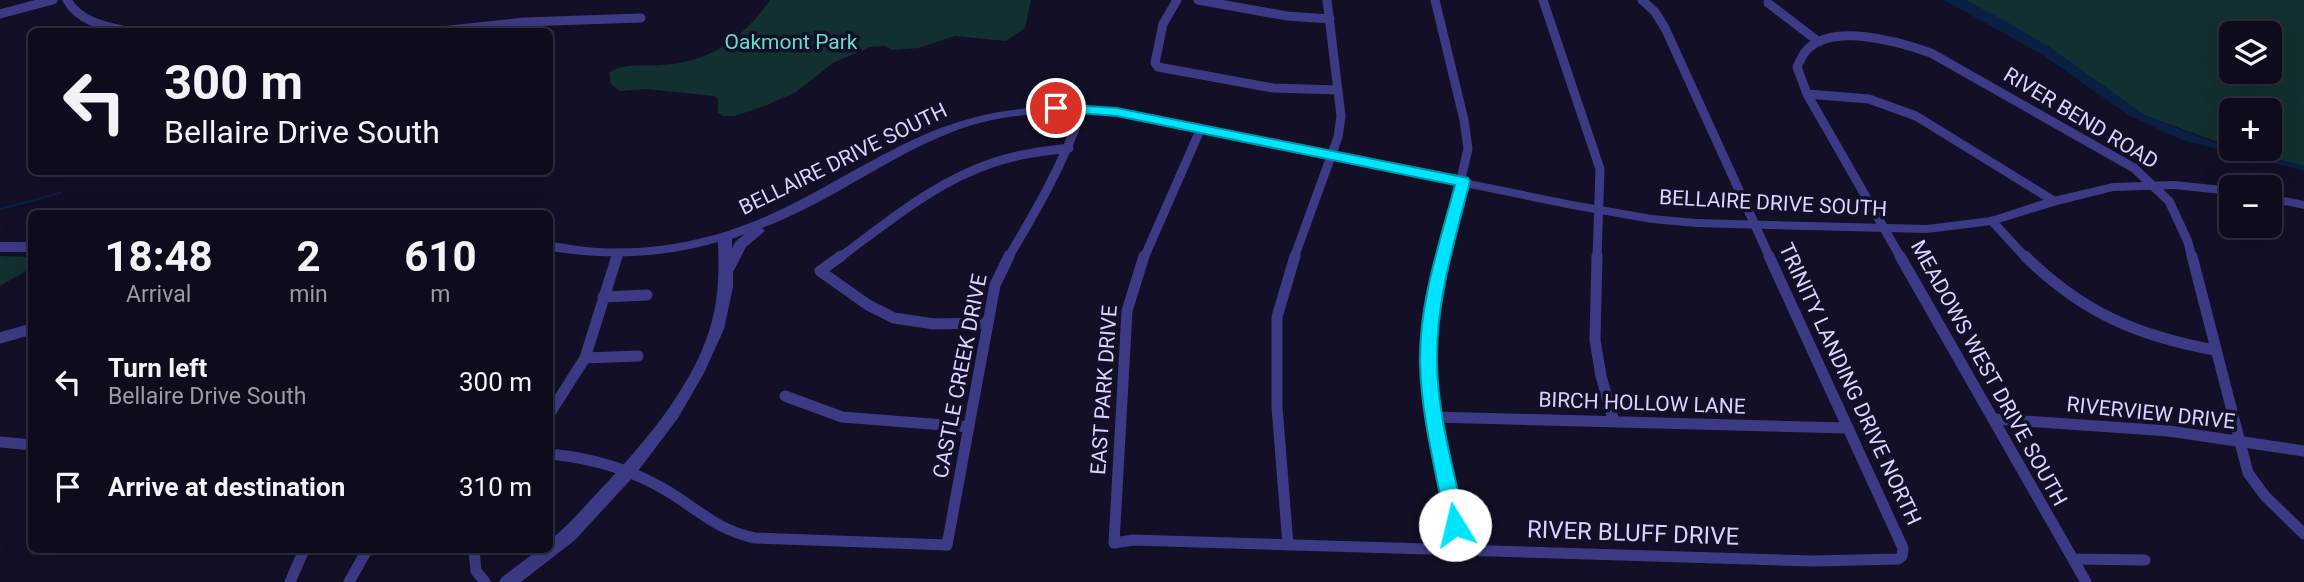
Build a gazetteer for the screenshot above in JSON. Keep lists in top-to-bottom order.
{
  "streets": {
    "street": [
      "RIVER BEND ROAD",
      "BELLAIRE DRIVE SOUTH",
      "MEADOWS WEST DRIVE SOUTH",
      "CASTLE CREEK DRIVE",
      "TRINITY LANDING DRIVE NORTH",
      "EAST PARK DRIVE",
      "BIRCH HOLLOW LANE",
      "RIVERVIEW DRIVE",
      "RIVER BLUFF DRIVE"
    ]
  },
  "crossings": [
    ["RIVER BEND ROAD", "BELLAIRE DRIVE SOUTH"],
    ["RIVER BEND ROAD", "MEADOWS WEST DRIVE SOUTH"],
    ["RIVER BEND ROAD", "RIVERVIEW DRIVE"],
    ["BELLAIRE DRIVE SOUTH", "MEADOWS WEST DRIVE SOUTH"],
    ["BELLAIRE DRIVE SOUTH", "CASTLE CREEK DRIVE"],
    ["BELLAIRE DRIVE SOUTH", "TRINITY LANDING DRIVE NORTH"],
    ["BELLAIRE DRIVE SOUTH", "EAST PARK DRIVE"],
    ["MEADOWS WEST DRIVE SOUTH", "RIVERVIEW DRIVE"],
    ["TRINITY LANDING DRIVE NORTH", "BIRCH HOLLOW LANE"],
    ["TRINITY LANDING DRIVE NORTH", "RIVER BLUFF DRIVE"],
    ["EAST PARK DRIVE", "RIVER BLUFF DRIVE"]
  ],
  "parks": ["Oakmont Park"],
  "page": {
    "map_buttons": ["+", "−"],
    "turn": ["300 m", "Bellaire Drive South"],
    "eta": [
      "18:48",
      "Arrival",
      "2",
      "min",
      "610",
      "m"
    ],
    "list": [
      {
        "name": "Turn left",
        "note": "Bellaire Drive South",
        "value": "300 m"
      },
      {
        "name": "Arrive at destination",
        "value": "310 m"
      }
    ]
  }
}
